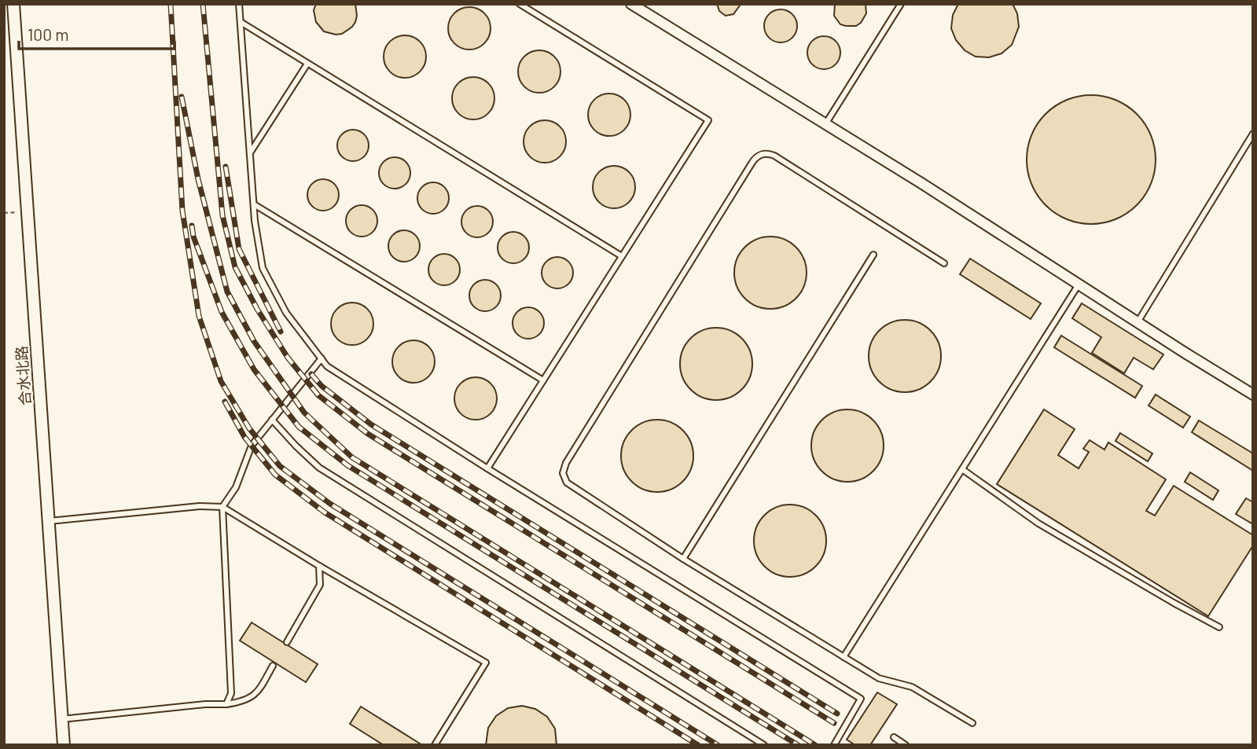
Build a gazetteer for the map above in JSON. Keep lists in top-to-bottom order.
{
  "streets": {
    "street": ["合水北路"]
  },
  "scale_bar": "100 m"
}
